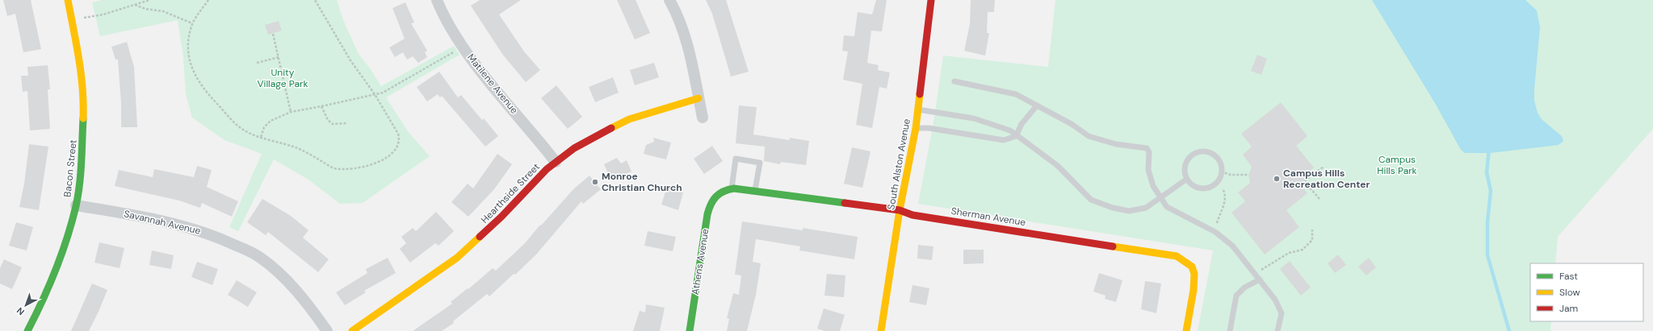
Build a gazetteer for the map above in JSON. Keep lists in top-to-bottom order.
{
  "streets": {
    "street": [
      "Matilene Avenue",
      "South Alston Avenue",
      "Bacon Street",
      "Hearthside Street",
      "Sherman Avenue",
      "Savannah Avenue",
      "Athens Avenue"
    ]
  },
  "crossings": [
    ["Matilene Avenue", "Hearthside Street"],
    ["South Alston Avenue", "Sherman Avenue"],
    ["Bacon Street", "Savannah Avenue"],
    ["Sherman Avenue", "Athens Avenue"]
  ],
  "parks": ["Unity Village Park", "Campus Hills Park"],
  "places": ["Campus Hills Recreation Center", "Monroe Christian Church"],
  "legend": ["Fast", "Slow", "Jam"],
  "north": "bottom left"
}
